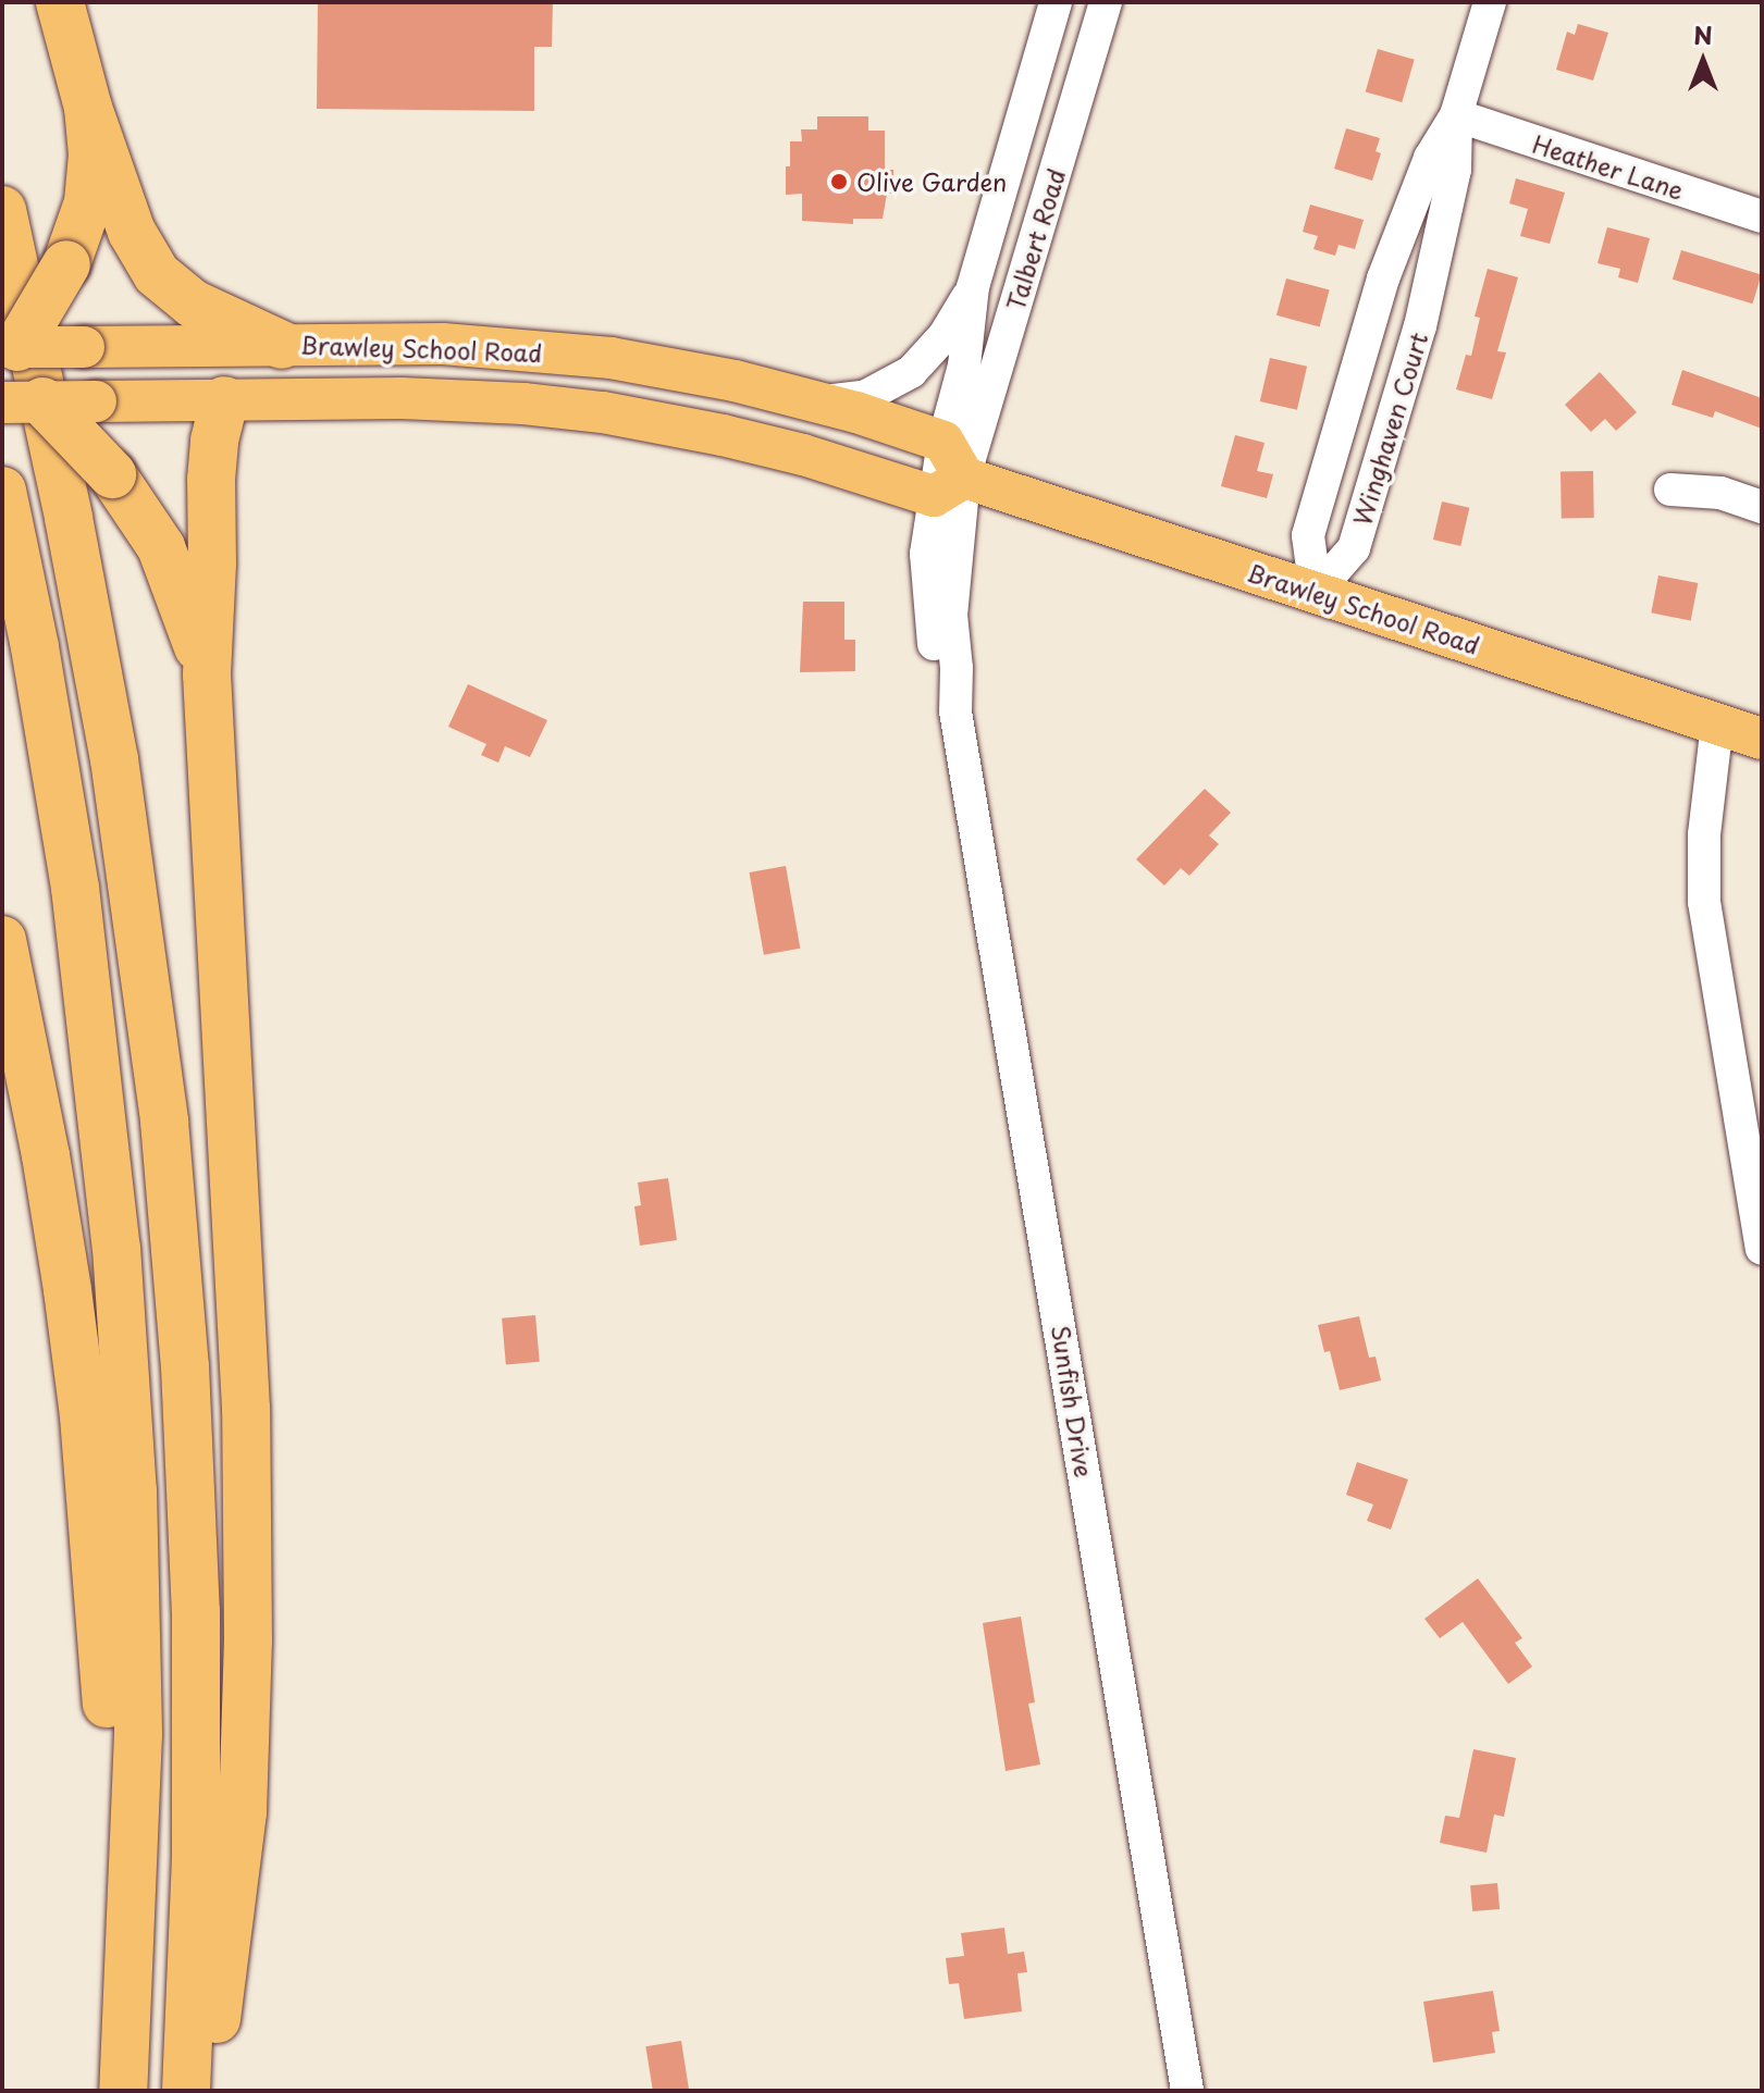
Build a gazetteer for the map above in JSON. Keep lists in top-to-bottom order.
{
  "streets": {
    "main road": ["Brawley School Road"],
    "street": [
      "Heather Lane",
      "Talbert Road",
      "Winghaven Court",
      "Sunfish Drive"
    ]
  },
  "crossings": [
    ["Heather Lane", "Winghaven Court"],
    ["Talbert Road", "Brawley School Road"],
    ["Talbert Road", "Sunfish Drive"],
    ["Brawley School Road", "Winghaven Court"],
    ["Brawley School Road", "Sunfish Drive"]
  ],
  "places": ["Olive Garden"],
  "north": "top"
}
